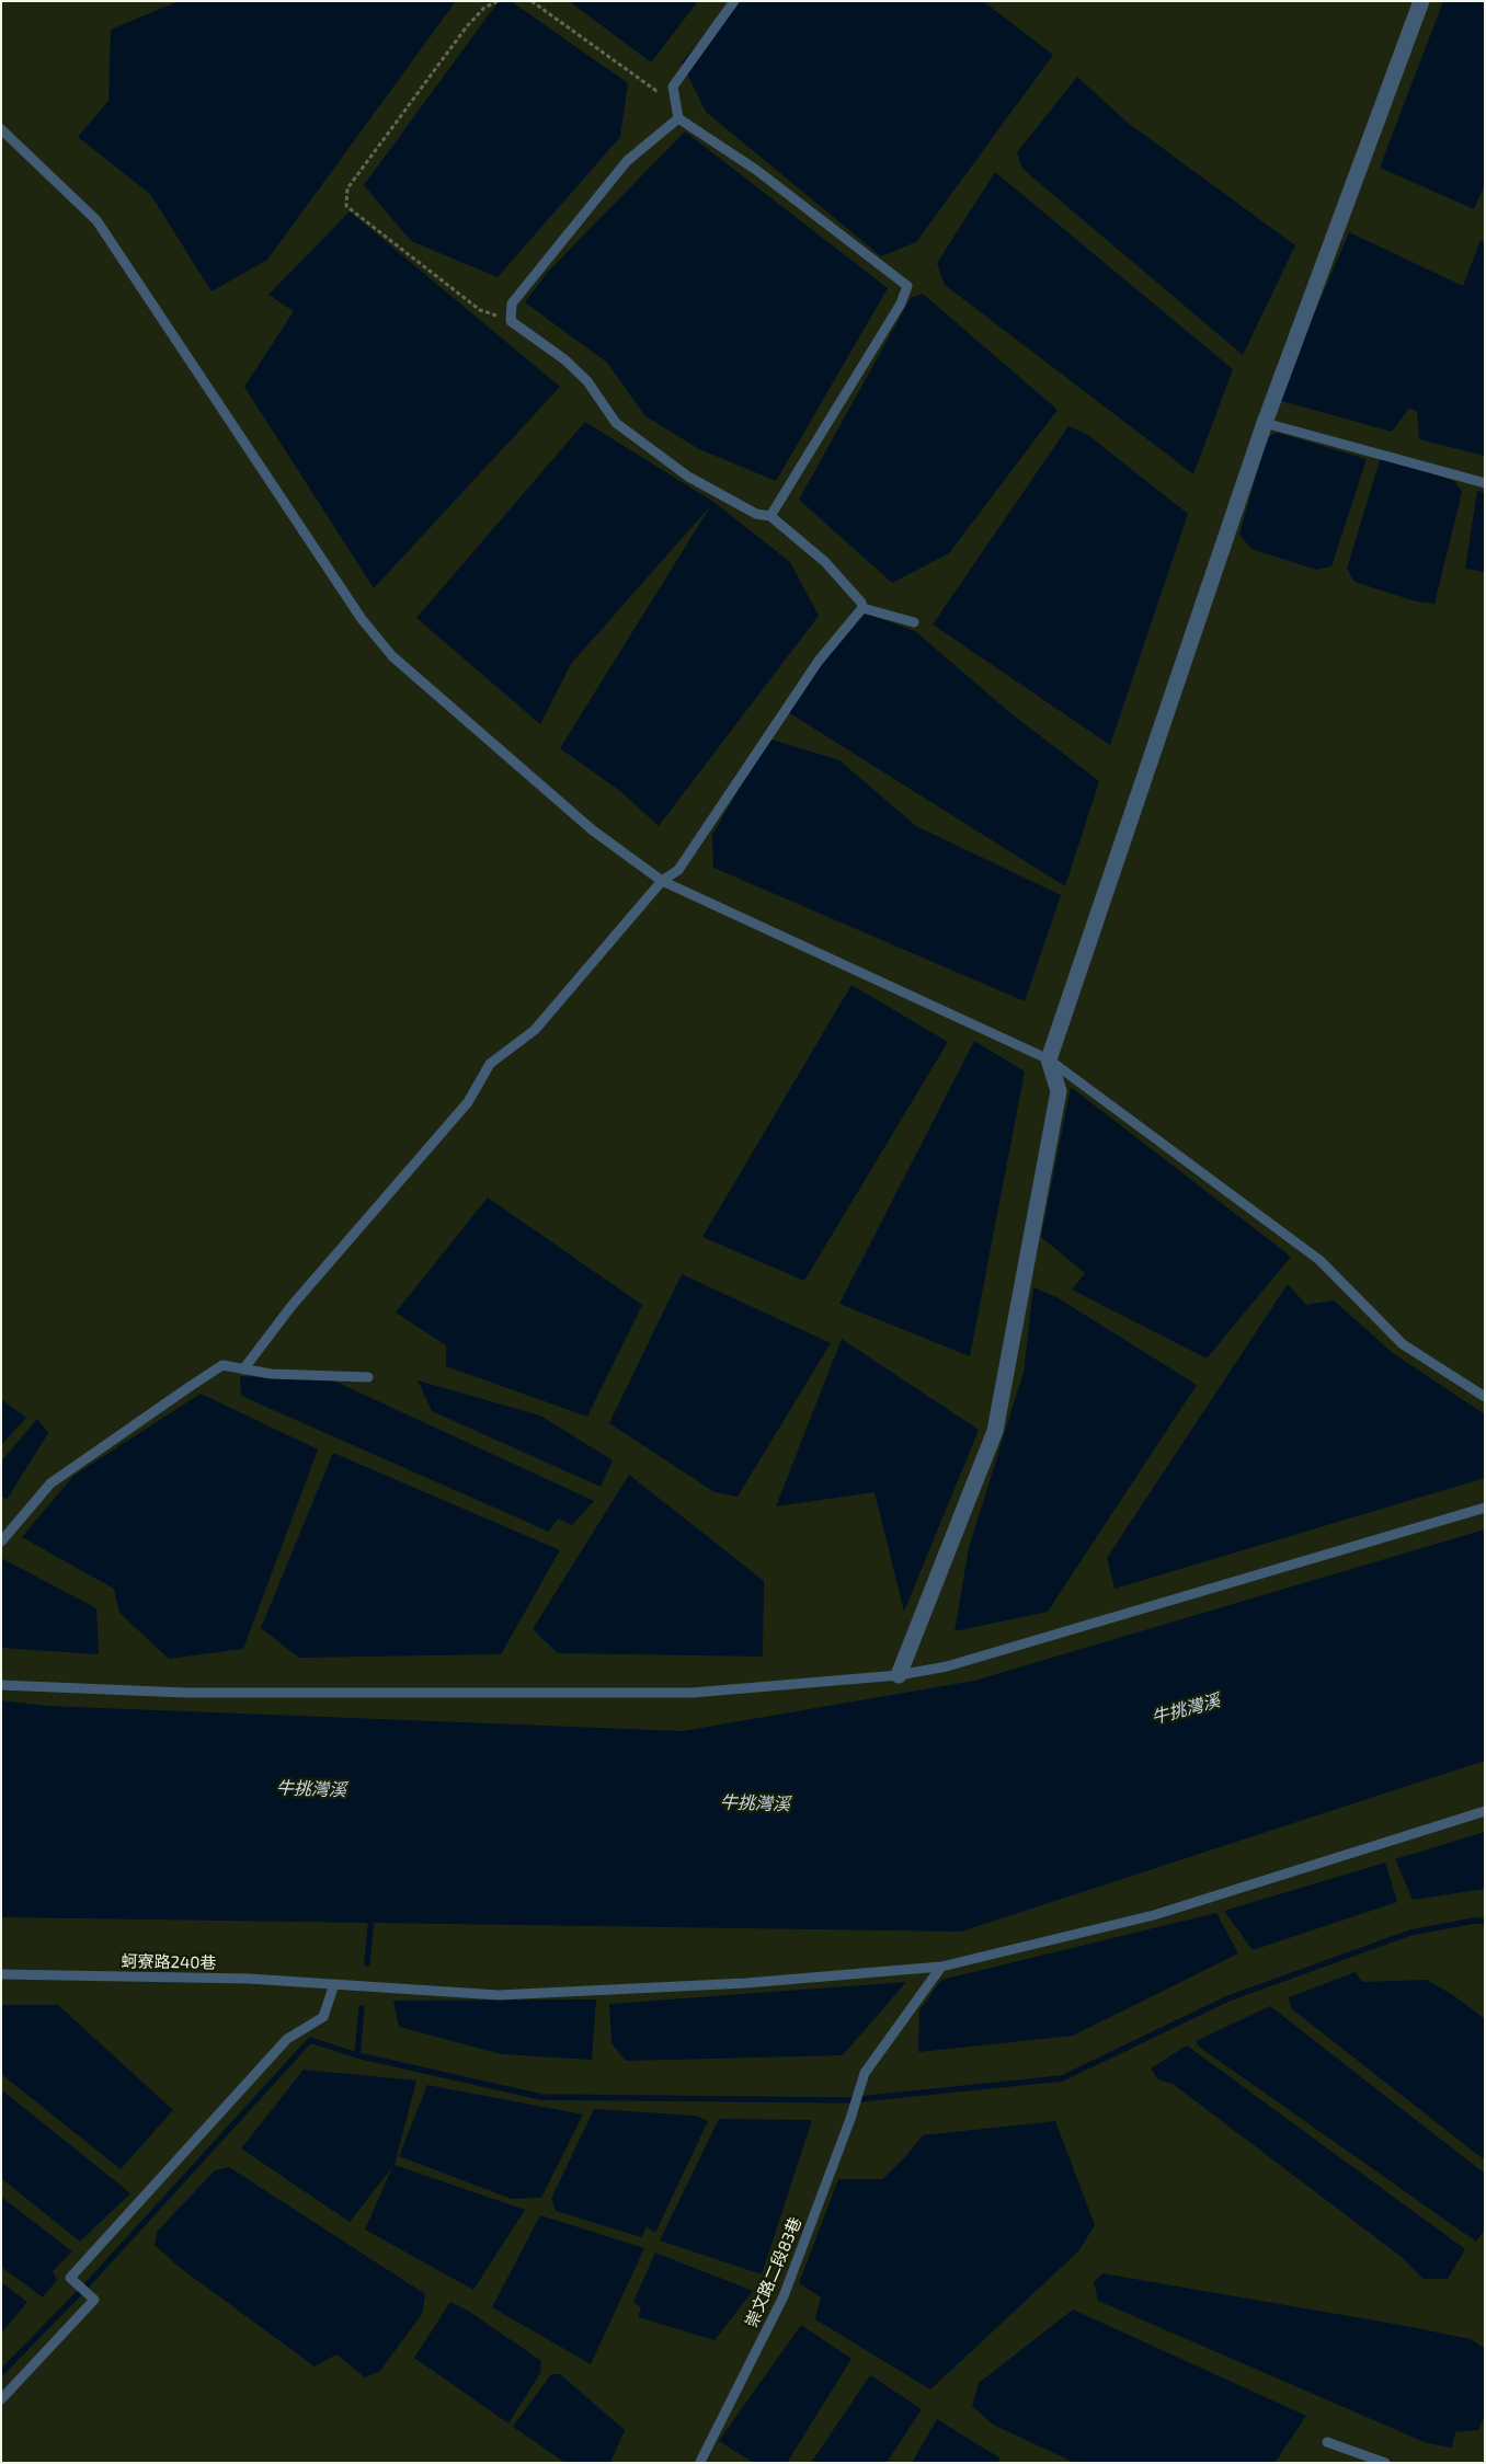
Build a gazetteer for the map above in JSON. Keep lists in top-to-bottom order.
{
  "streets": {
    "lane": ["蚵寮路240巷", "崇文路二段83巷"]
  },
  "crossings": [
    ["蚵寮路240巷", "崇文路二段83巷"]
  ],
  "water": ["牛挑灣溪"]
}
